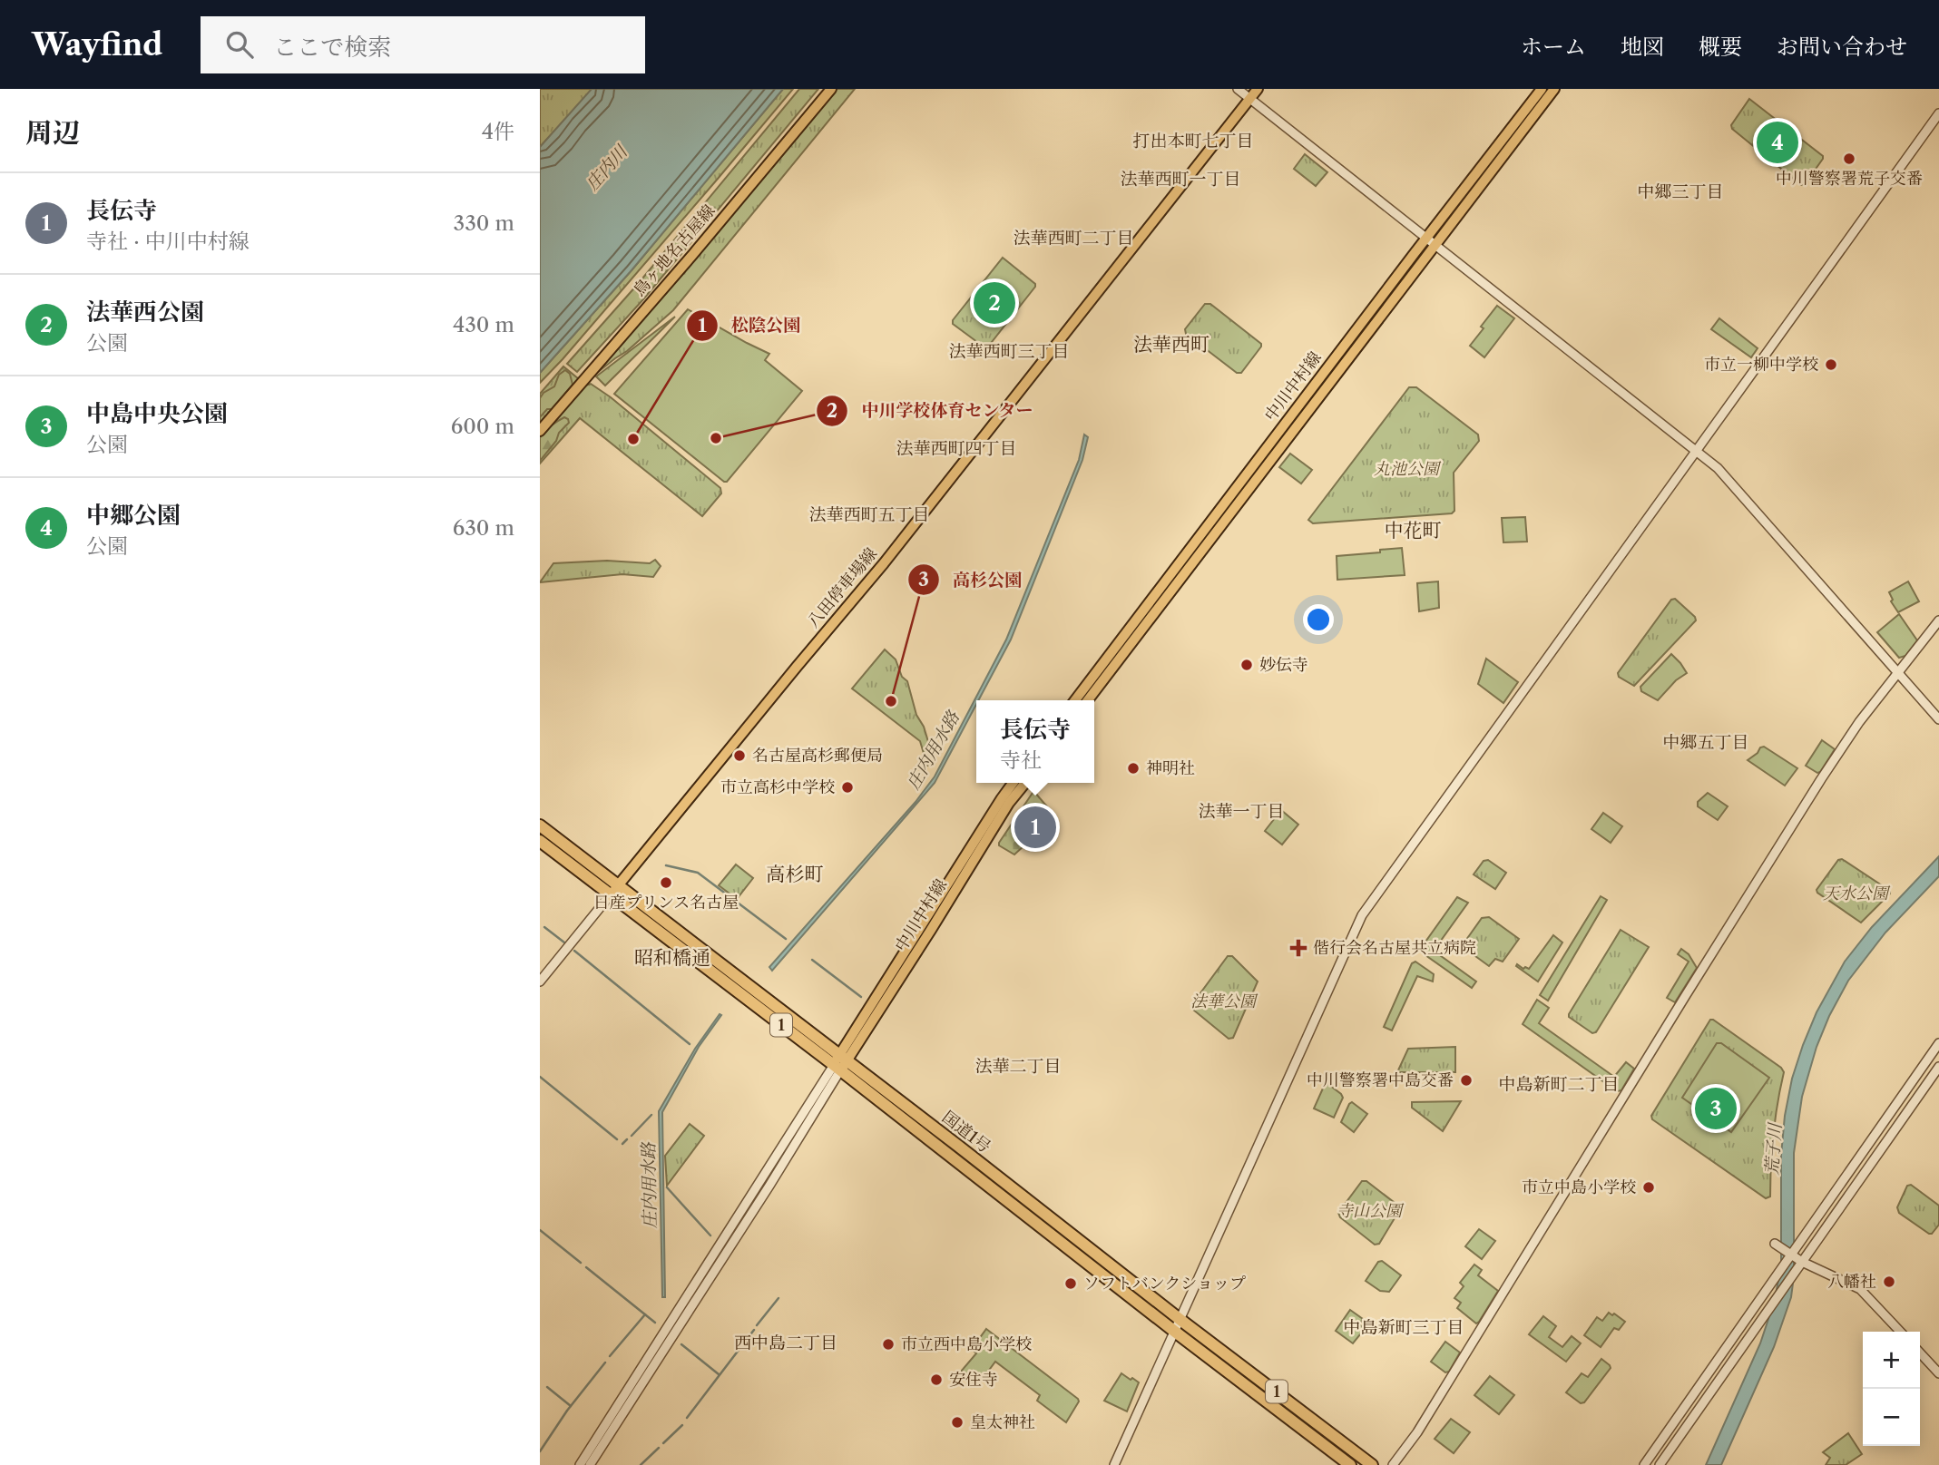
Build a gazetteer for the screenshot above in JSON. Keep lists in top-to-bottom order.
{
  "streets": {
    "highway": ["1", "国道1号"],
    "main road": ["鳥ヶ地名古屋線", "中川中村線", "八田停車場線"]
  },
  "crossings": [
    ["中川中村線", "国道1号"],
    ["八田停車場線", "国道1号"]
  ],
  "districts": [
    "打出本町七丁目",
    "法華西町一丁目",
    "中郷三丁目",
    "法華西町二丁目",
    "法華西町",
    "法華西町三丁目",
    "法華西町四丁目",
    "法華西町五丁目",
    "中花町",
    "中郷五丁目",
    "法華一丁目",
    "高杉町",
    "昭和橋通",
    "法華二丁目",
    "中島新町二丁目",
    "中島新町三丁目",
    "西中島二丁目"
  ],
  "water": ["庄内川", "庄内用水路", "荒子川"],
  "parks": [
    "丸池公園",
    "天水公園",
    "法華公園",
    "寺山公園"
  ],
  "places": {
    "other": [
      "中川警察署荒子交番",
      "市立一柳中学校",
      "中川学校体育センター",
      "松陰公園",
      "妙伝寺",
      "高杉公園",
      "名古屋高杉郵便局",
      "神明社",
      "市立高杉中学校",
      "日産プリンス名古屋",
      "中川警察署中島交番",
      "市立中島小学校",
      "八幡社",
      "ソフトバンクショップ",
      "市立西中島小学校",
      "安住寺",
      "皇太神社"
    ],
    "health": ["偕行会名古屋共立病院"]
  },
  "page": {
    "header": "Wayfind",
    "search": "ここで検索",
    "nav": [
      "ホーム",
      "地図",
      "概要",
      "お問い合わせ"
    ],
    "heading": ["周辺", "4件"],
    "pins": [
      "4",
      "2",
      "1",
      "3"
    ],
    "list": [
      {
        "mark": "1",
        "name": "長伝寺",
        "note": "寺社 · 中川中村線",
        "value": "330 m"
      },
      {
        "mark": "2",
        "name": "法華西公園",
        "note": "公園",
        "value": "430 m"
      },
      {
        "mark": "3",
        "name": "中島中央公園",
        "note": "公園",
        "value": "600 m"
      },
      {
        "mark": "4",
        "name": "中郷公園",
        "note": "公園",
        "value": "630 m"
      }
    ],
    "popup": ["長伝寺", "寺社"],
    "map_buttons": ["+", "−"]
  }
}
